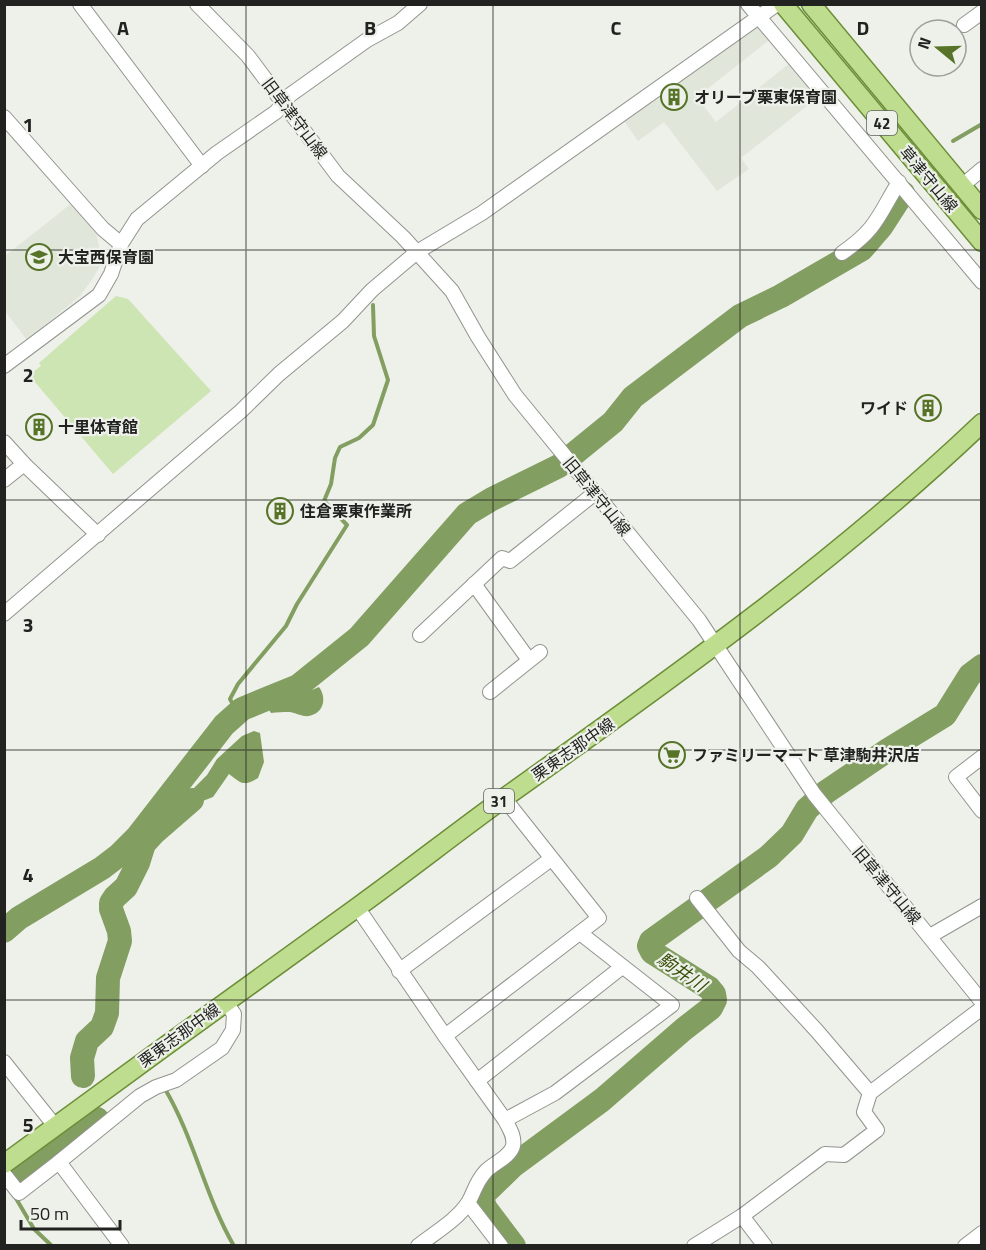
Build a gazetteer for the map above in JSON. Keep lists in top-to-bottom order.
{
  "streets": {
    "main road": [
      "42",
      "草津守山線",
      "栗東志那中線",
      "31"
    ],
    "street": ["旧草津守山線"]
  },
  "crossings": [
    ["旧草津守山線", "栗東志那中線"]
  ],
  "water": ["駒井川"],
  "places": {
    "building": [
      "オリーブ栗東保育園",
      "ワイド",
      "十里体育館",
      "住倉栗東作業所"
    ],
    "school or university": ["大宝西保育園"],
    "supermarket": ["ファミリーマート 草津駒井沢店"]
  },
  "scale_bar": "50 m",
  "north": "left",
  "grid": {
    "columns": [
      "A",
      "B",
      "C",
      "D"
    ],
    "rows": [
      "1",
      "2",
      "3",
      "4",
      "5"
    ]
  }
}
